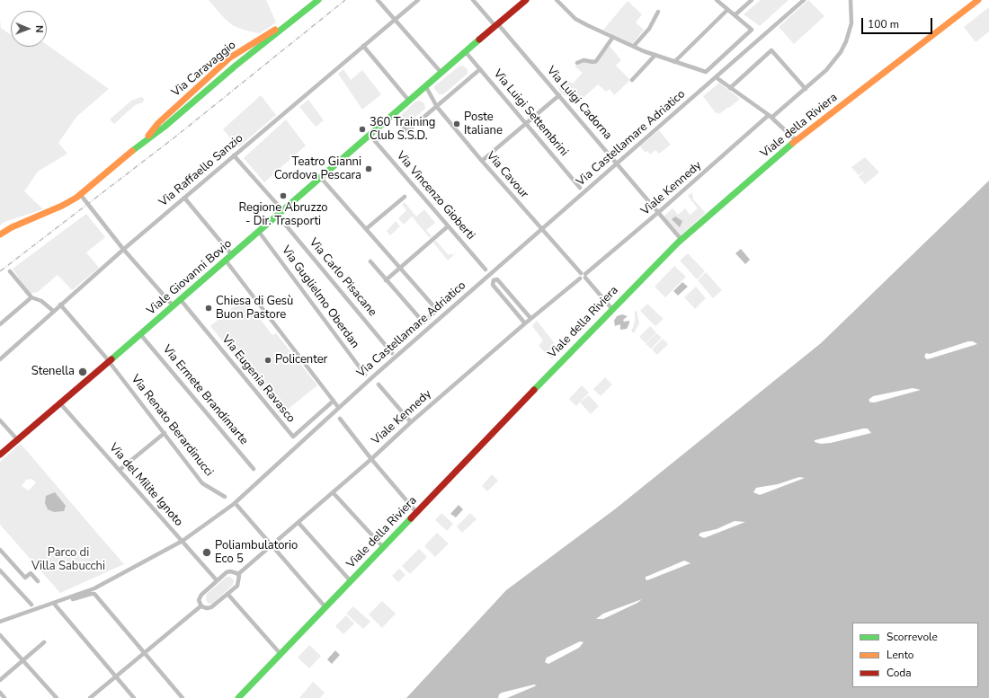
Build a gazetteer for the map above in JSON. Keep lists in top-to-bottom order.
{
  "streets": {
    "street": [
      "Via Caravaggio",
      "Via Luigi Cadorna",
      "Via Luigi Settembrini",
      "Viale della Riviera",
      "Via Castellamare Adriatico",
      "Via Raffaello Sanzio",
      "Via Cavour",
      "Viale Kennedy",
      "Via Vincenzo Gioberti",
      "Viale Giovanni Bovio",
      "Via Carlo Pisacane",
      "Via Guglielmo Oberdan",
      "Via Eugenia Ravasco",
      "Via Ermete Brandimarte",
      "Via Renato Berardinucci",
      "Via del Milite Ignoto"
    ]
  },
  "crossings": [
    ["Via Luigi Cadorna", "Viale della Riviera"],
    ["Via Luigi Cadorna", "Via Castellamare Adriatico"],
    ["Via Luigi Cadorna", "Viale Kennedy"],
    ["Via Luigi Cadorna", "Viale Giovanni Bovio"],
    ["Via Luigi Settembrini", "Viale Giovanni Bovio"],
    ["Via Castellamare Adriatico", "Via Cavour"],
    ["Via Castellamare Adriatico", "Via del Milite Ignoto"],
    ["Via Raffaello Sanzio", "Via Renato Berardinucci"],
    ["Via Cavour", "Viale Kennedy"],
    ["Via Cavour", "Viale Giovanni Bovio"],
    ["Via Vincenzo Gioberti", "Viale Giovanni Bovio"],
    ["Viale Giovanni Bovio", "Via Carlo Pisacane"],
    ["Viale Giovanni Bovio", "Via Guglielmo Oberdan"],
    ["Viale Giovanni Bovio", "Via Eugenia Ravasco"],
    ["Viale Giovanni Bovio", "Via Ermete Brandimarte"],
    ["Viale Giovanni Bovio", "Via Renato Berardinucci"],
    ["Viale Giovanni Bovio", "Via del Milite Ignoto"]
  ],
  "parks": ["Parco di Villa Sabucchi"],
  "places": [
    "Poste Italiane",
    "360 Training Club S.S.D.",
    "Teatro Gianni Cordova Pescara",
    "Regione Abruzzo - Dir. Trasporti",
    "Chiesa di Gesù Buon Pastore",
    "Policenter",
    "Stenella",
    "Poliambulatorio Eco 5"
  ],
  "legend": ["Scorrevole", "Lento", "Coda"],
  "scale_bar": "100 m",
  "north": "right"
}
